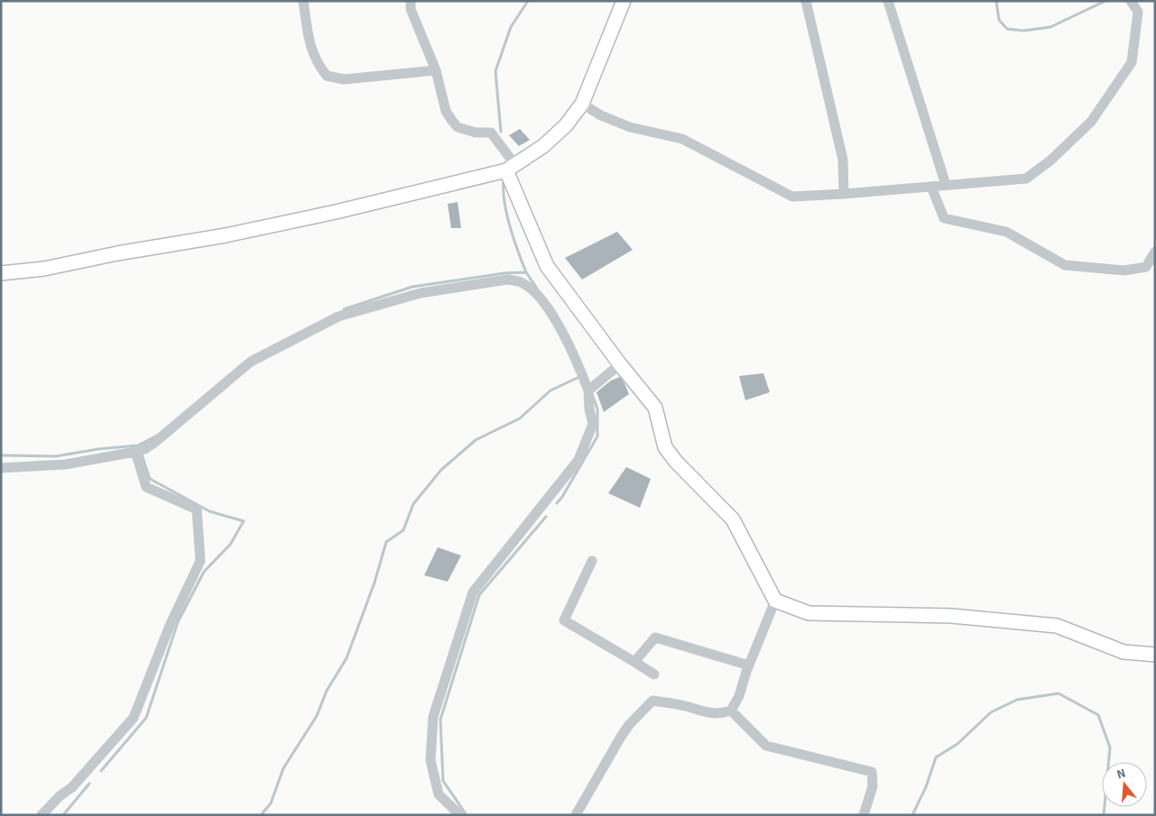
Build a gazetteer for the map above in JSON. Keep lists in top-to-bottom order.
{
  "north": "top"
}
